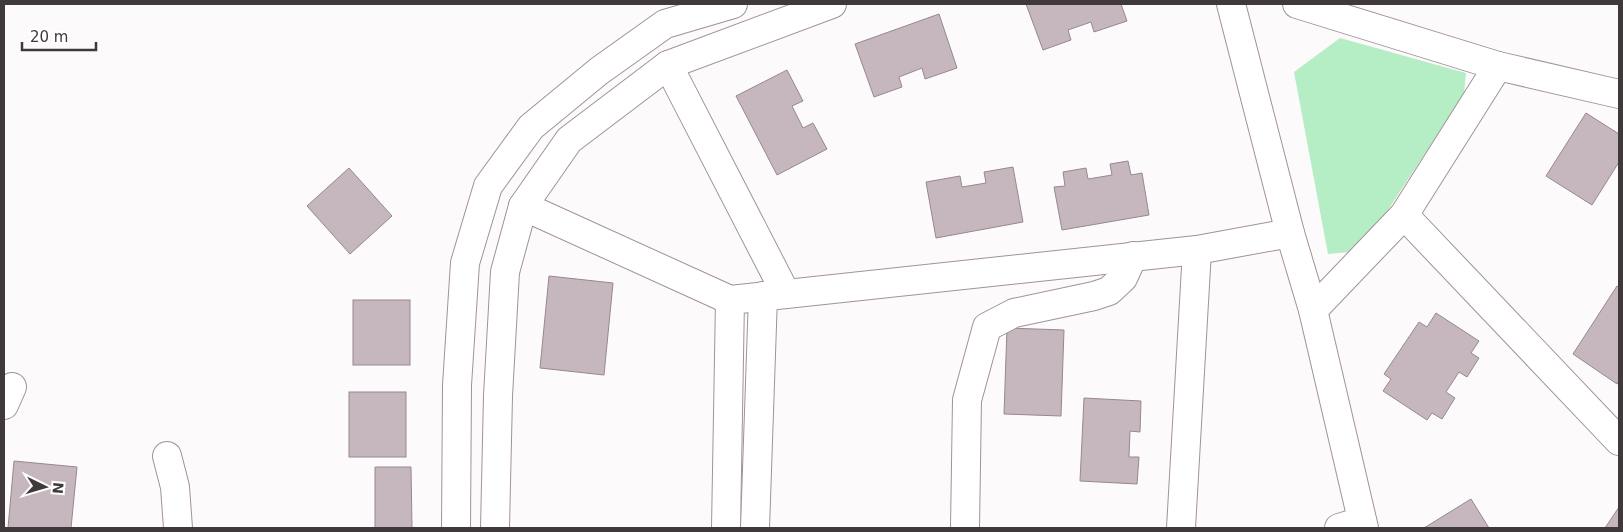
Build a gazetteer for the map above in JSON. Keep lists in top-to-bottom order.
{
  "scale_bar": "20 m",
  "north": "right"
}
